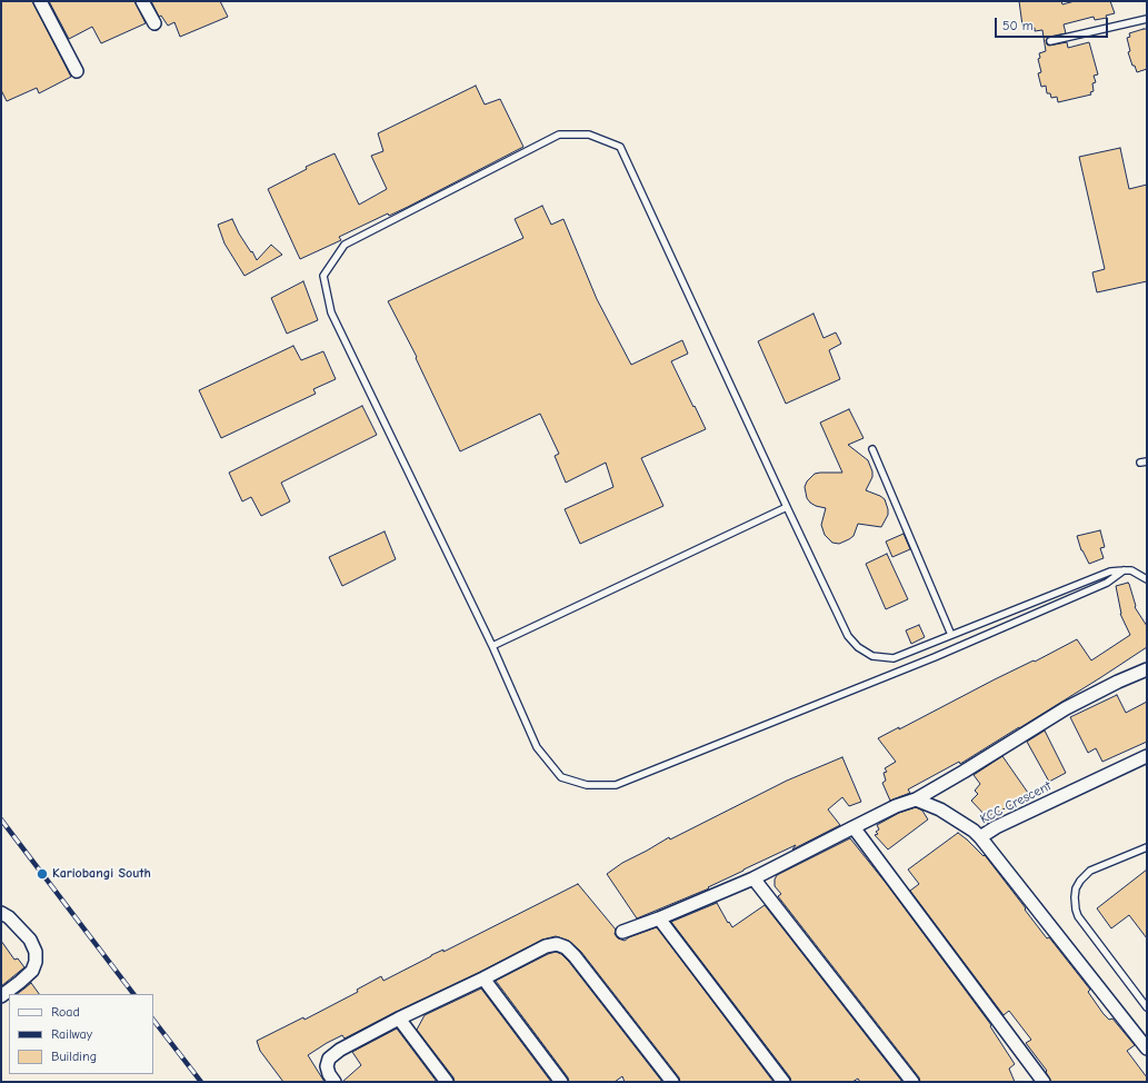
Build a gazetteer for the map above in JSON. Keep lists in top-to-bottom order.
{
  "streets": {
    "street": ["KCC Crescent"]
  },
  "places": ["Kariobangi South"],
  "legend": ["Road", "Railway", "Building"],
  "scale_bar": "50 m"
}
